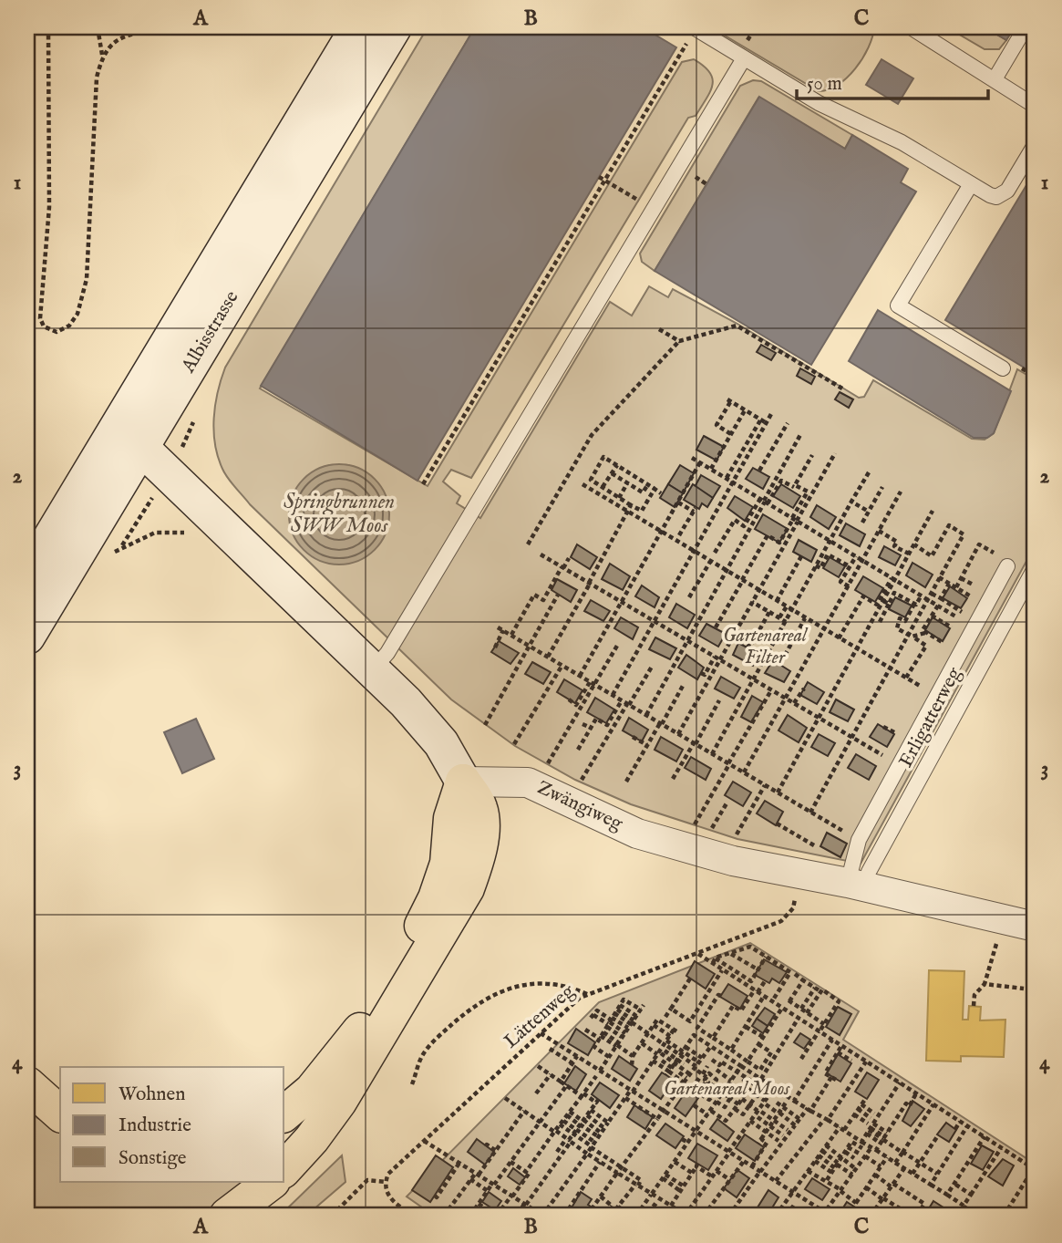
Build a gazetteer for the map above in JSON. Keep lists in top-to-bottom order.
{
  "streets": {
    "main road": ["Albisstrasse"],
    "street": ["Zwängiweg"],
    "lane": ["Erligatterweg"],
    "path": ["Lättenweg"]
  },
  "crossings": [
    ["Erligatterweg", "Zwängiweg"],
    ["Zwängiweg", "Lättenweg"]
  ],
  "water": ["Springbrunnen SWW Moos"],
  "parks": ["Gartenareal Filter", "Gartenareal Moos"],
  "legend": ["Wohnen", "Industrie", "Sonstige"],
  "scale_bar": "50 m",
  "grid": {
    "columns": ["A", "B", "C"],
    "rows": [
      "1",
      "2",
      "3",
      "4"
    ]
  }
}
